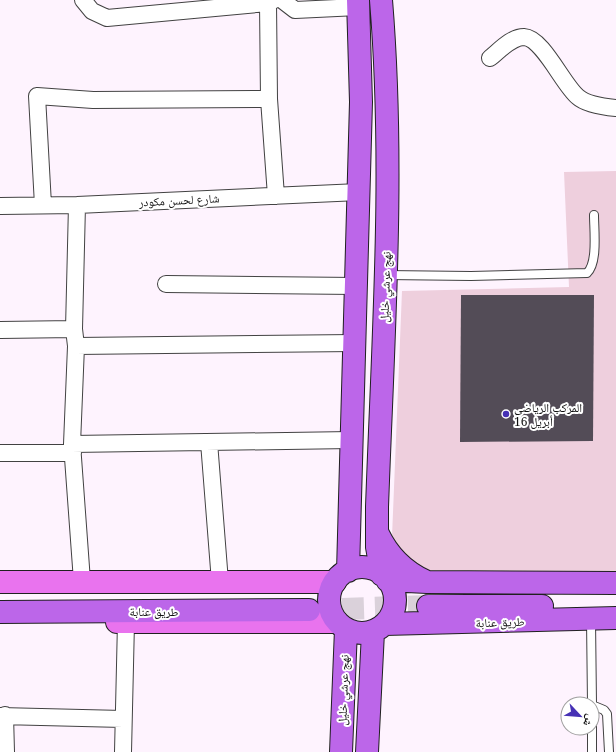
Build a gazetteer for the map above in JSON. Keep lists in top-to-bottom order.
{
  "streets": {
    "highway": ["نهج عرشي خليل", "طريق عنابة"],
    "street": ["شارع لحسن مكودر"]
  },
  "crossings": [
    ["نهج عرشي خليل", "طريق عنابة"]
  ],
  "places": ["المركب الرياضي 16 أبريل"],
  "north": "bottom right"
}
